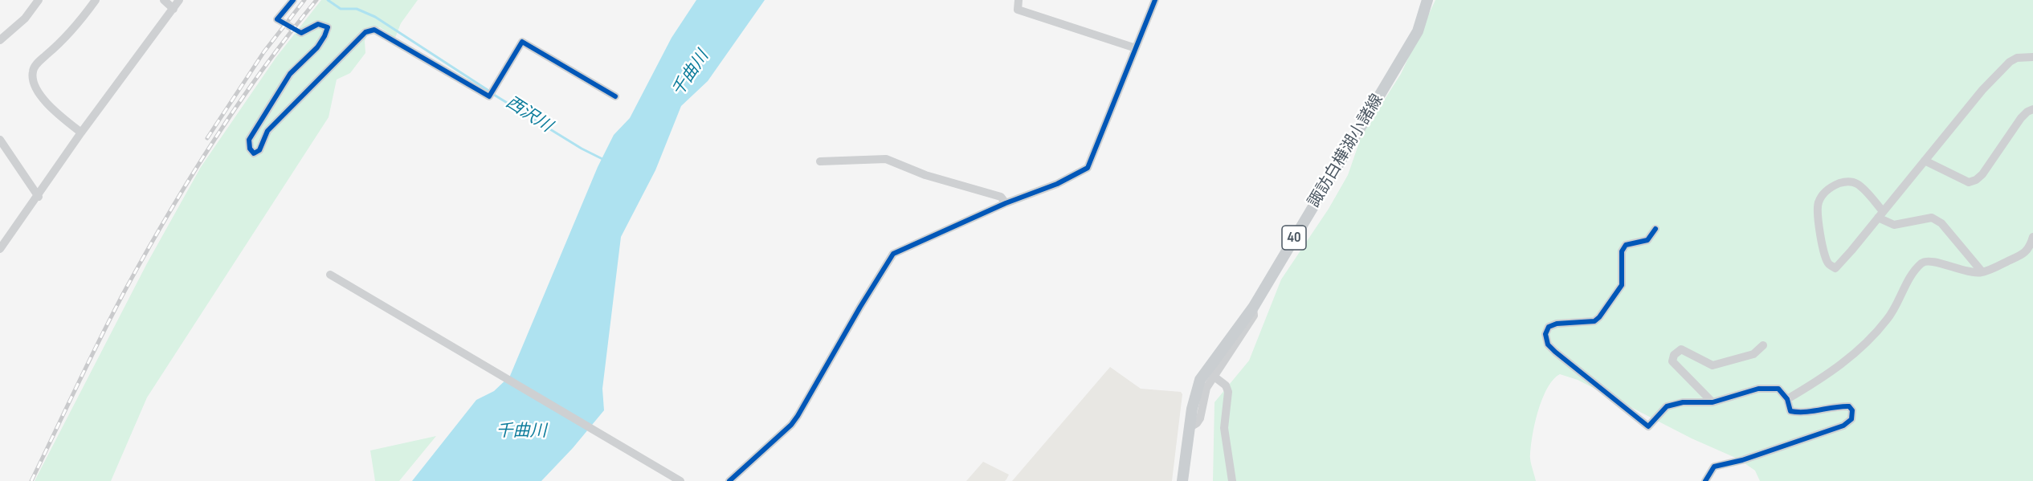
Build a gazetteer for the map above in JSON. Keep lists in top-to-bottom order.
{
  "streets": {
    "main road": ["諏訪白樺湖小諸線", "40"]
  },
  "water": ["千曲川", "西沢川"]
}
